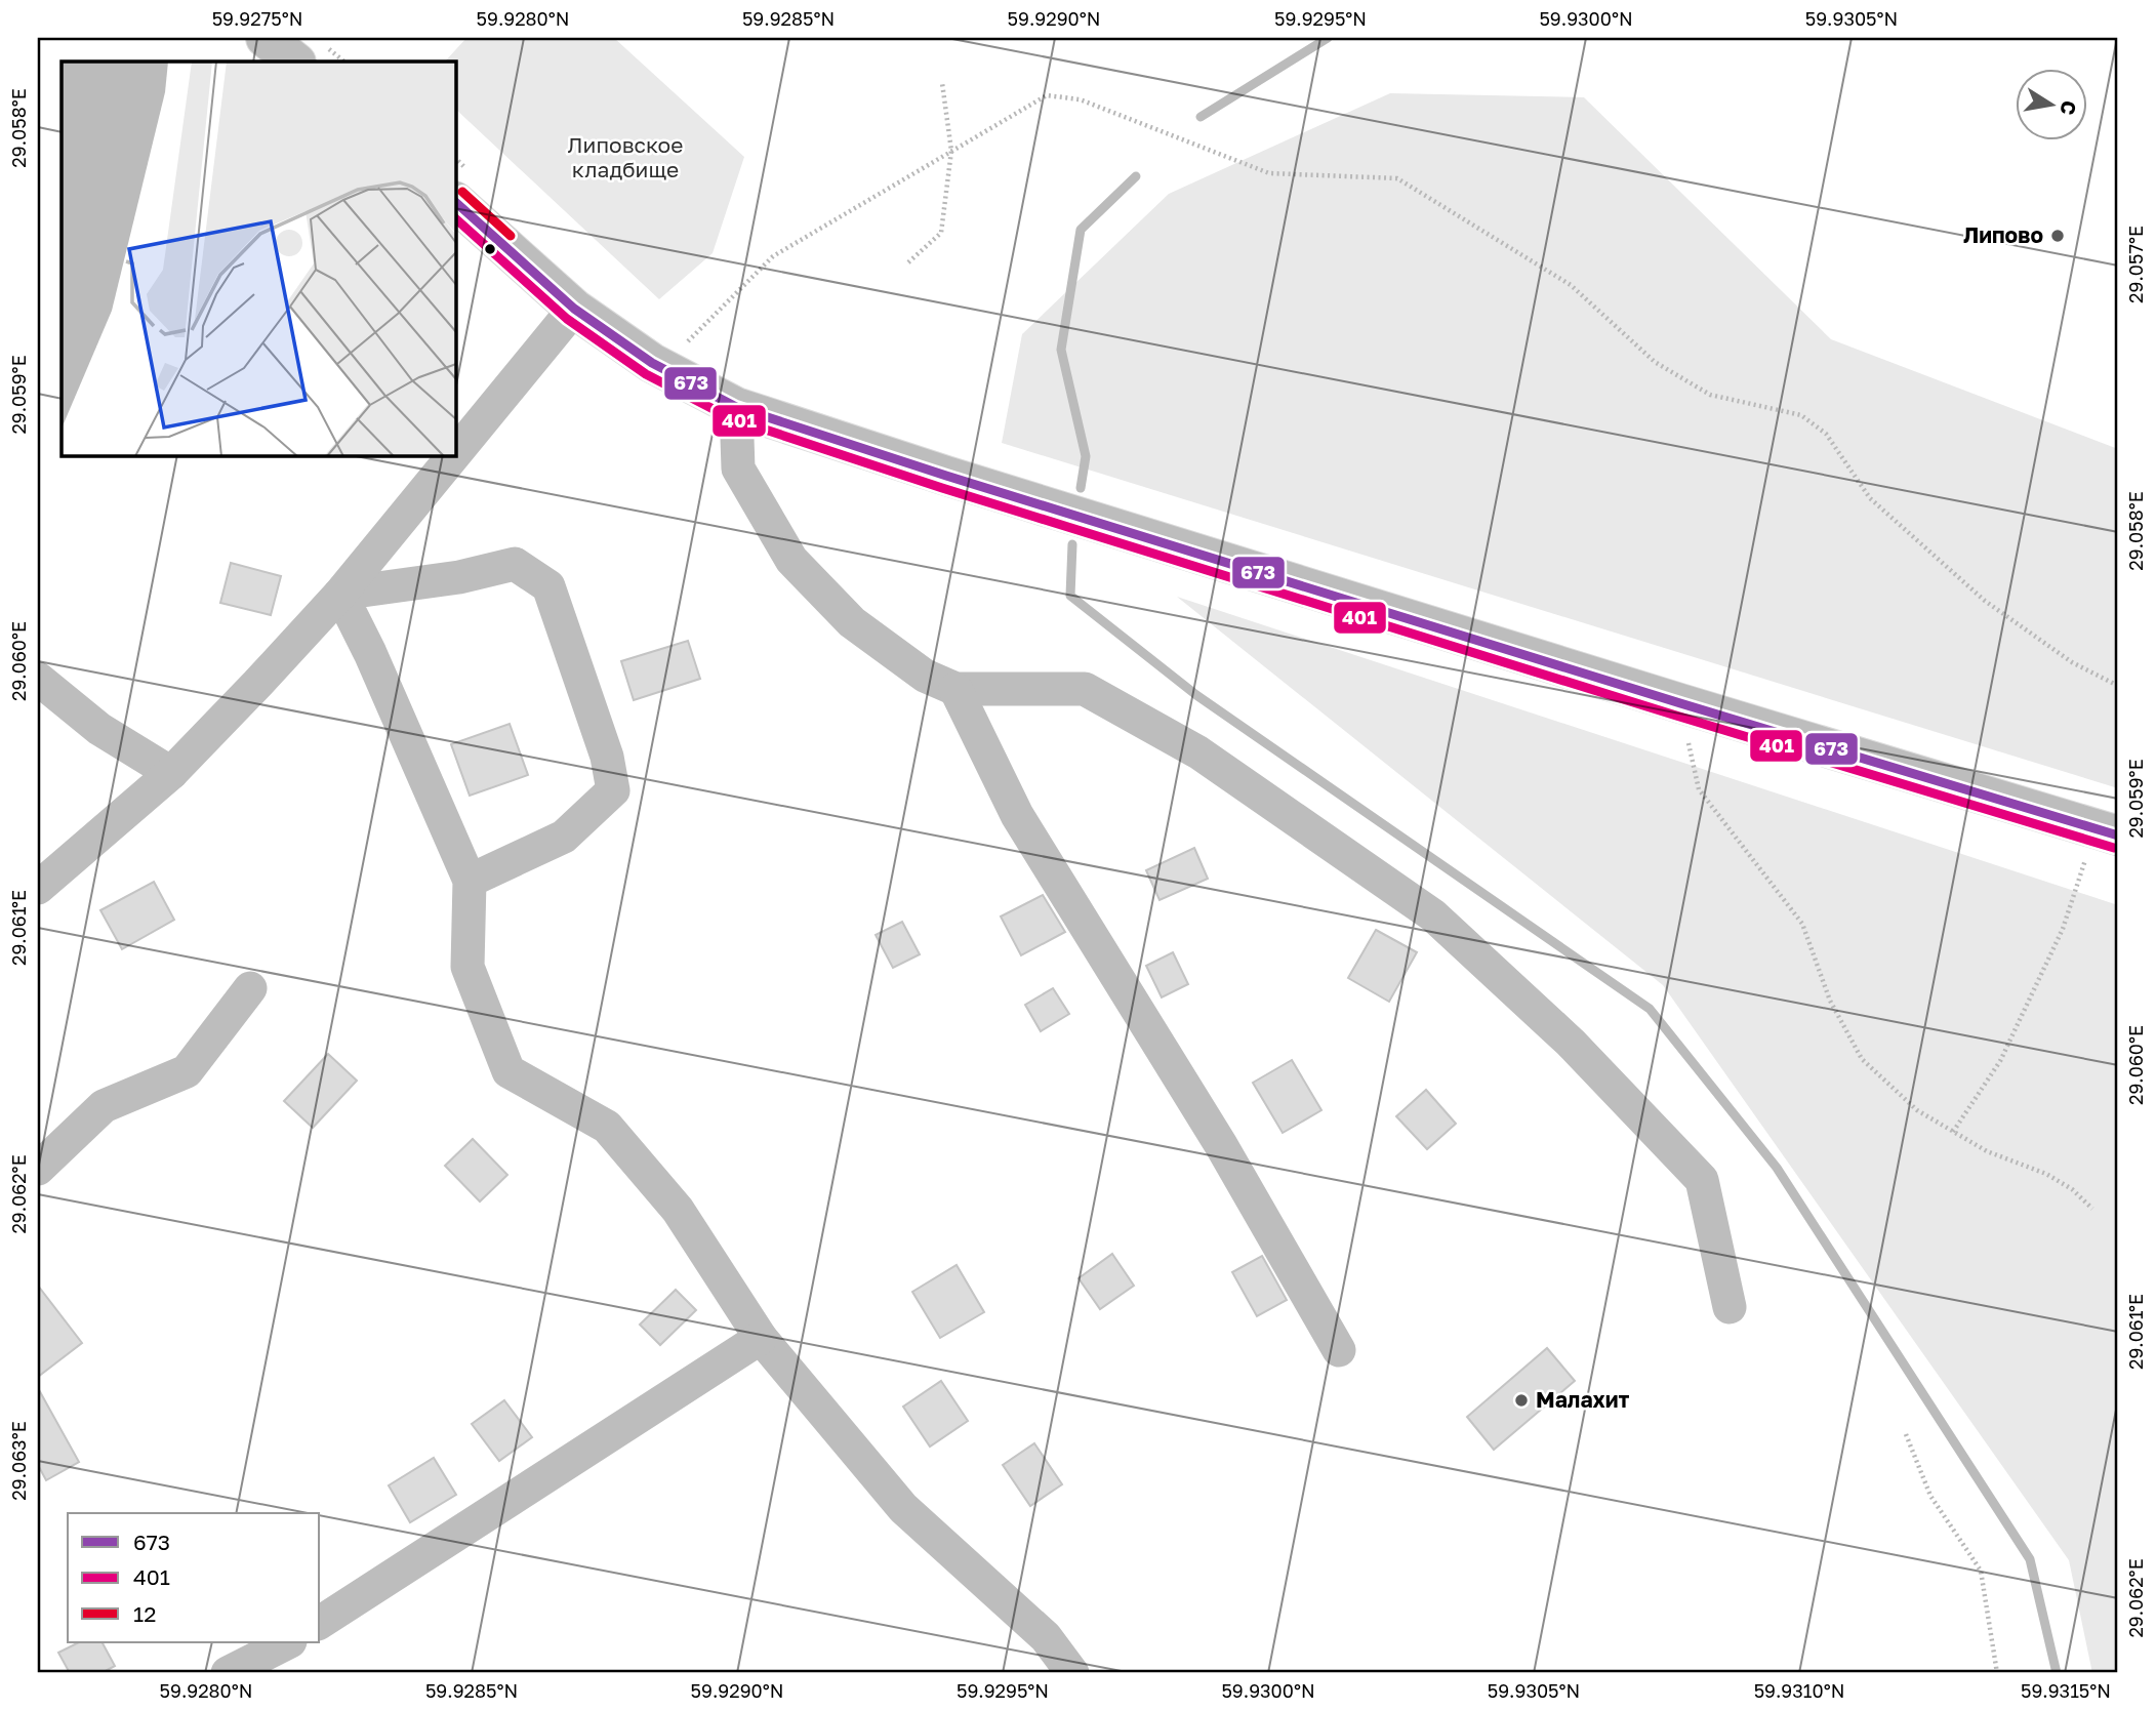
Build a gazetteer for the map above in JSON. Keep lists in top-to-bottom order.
{
  "parks": ["Липовское кладбище"],
  "places": ["Липово", "Малахит"],
  "lines": ["transit line 12", "transit line 673", "transit line 401"],
  "legend": ["673", "401", "12"],
  "north": "right",
  "coordinates": [
    "59.9275°N",
    "59.9280°N",
    "59.9285°N",
    "59.9290°N",
    "59.9295°N",
    "59.9300°N",
    "59.9305°N",
    "29.058°E",
    "29.057°E",
    "29.059°E",
    "29.060°E",
    "29.061°E",
    "29.062°E",
    "29.063°E",
    "59.9310°N",
    "59.9315°N"
  ]
}
